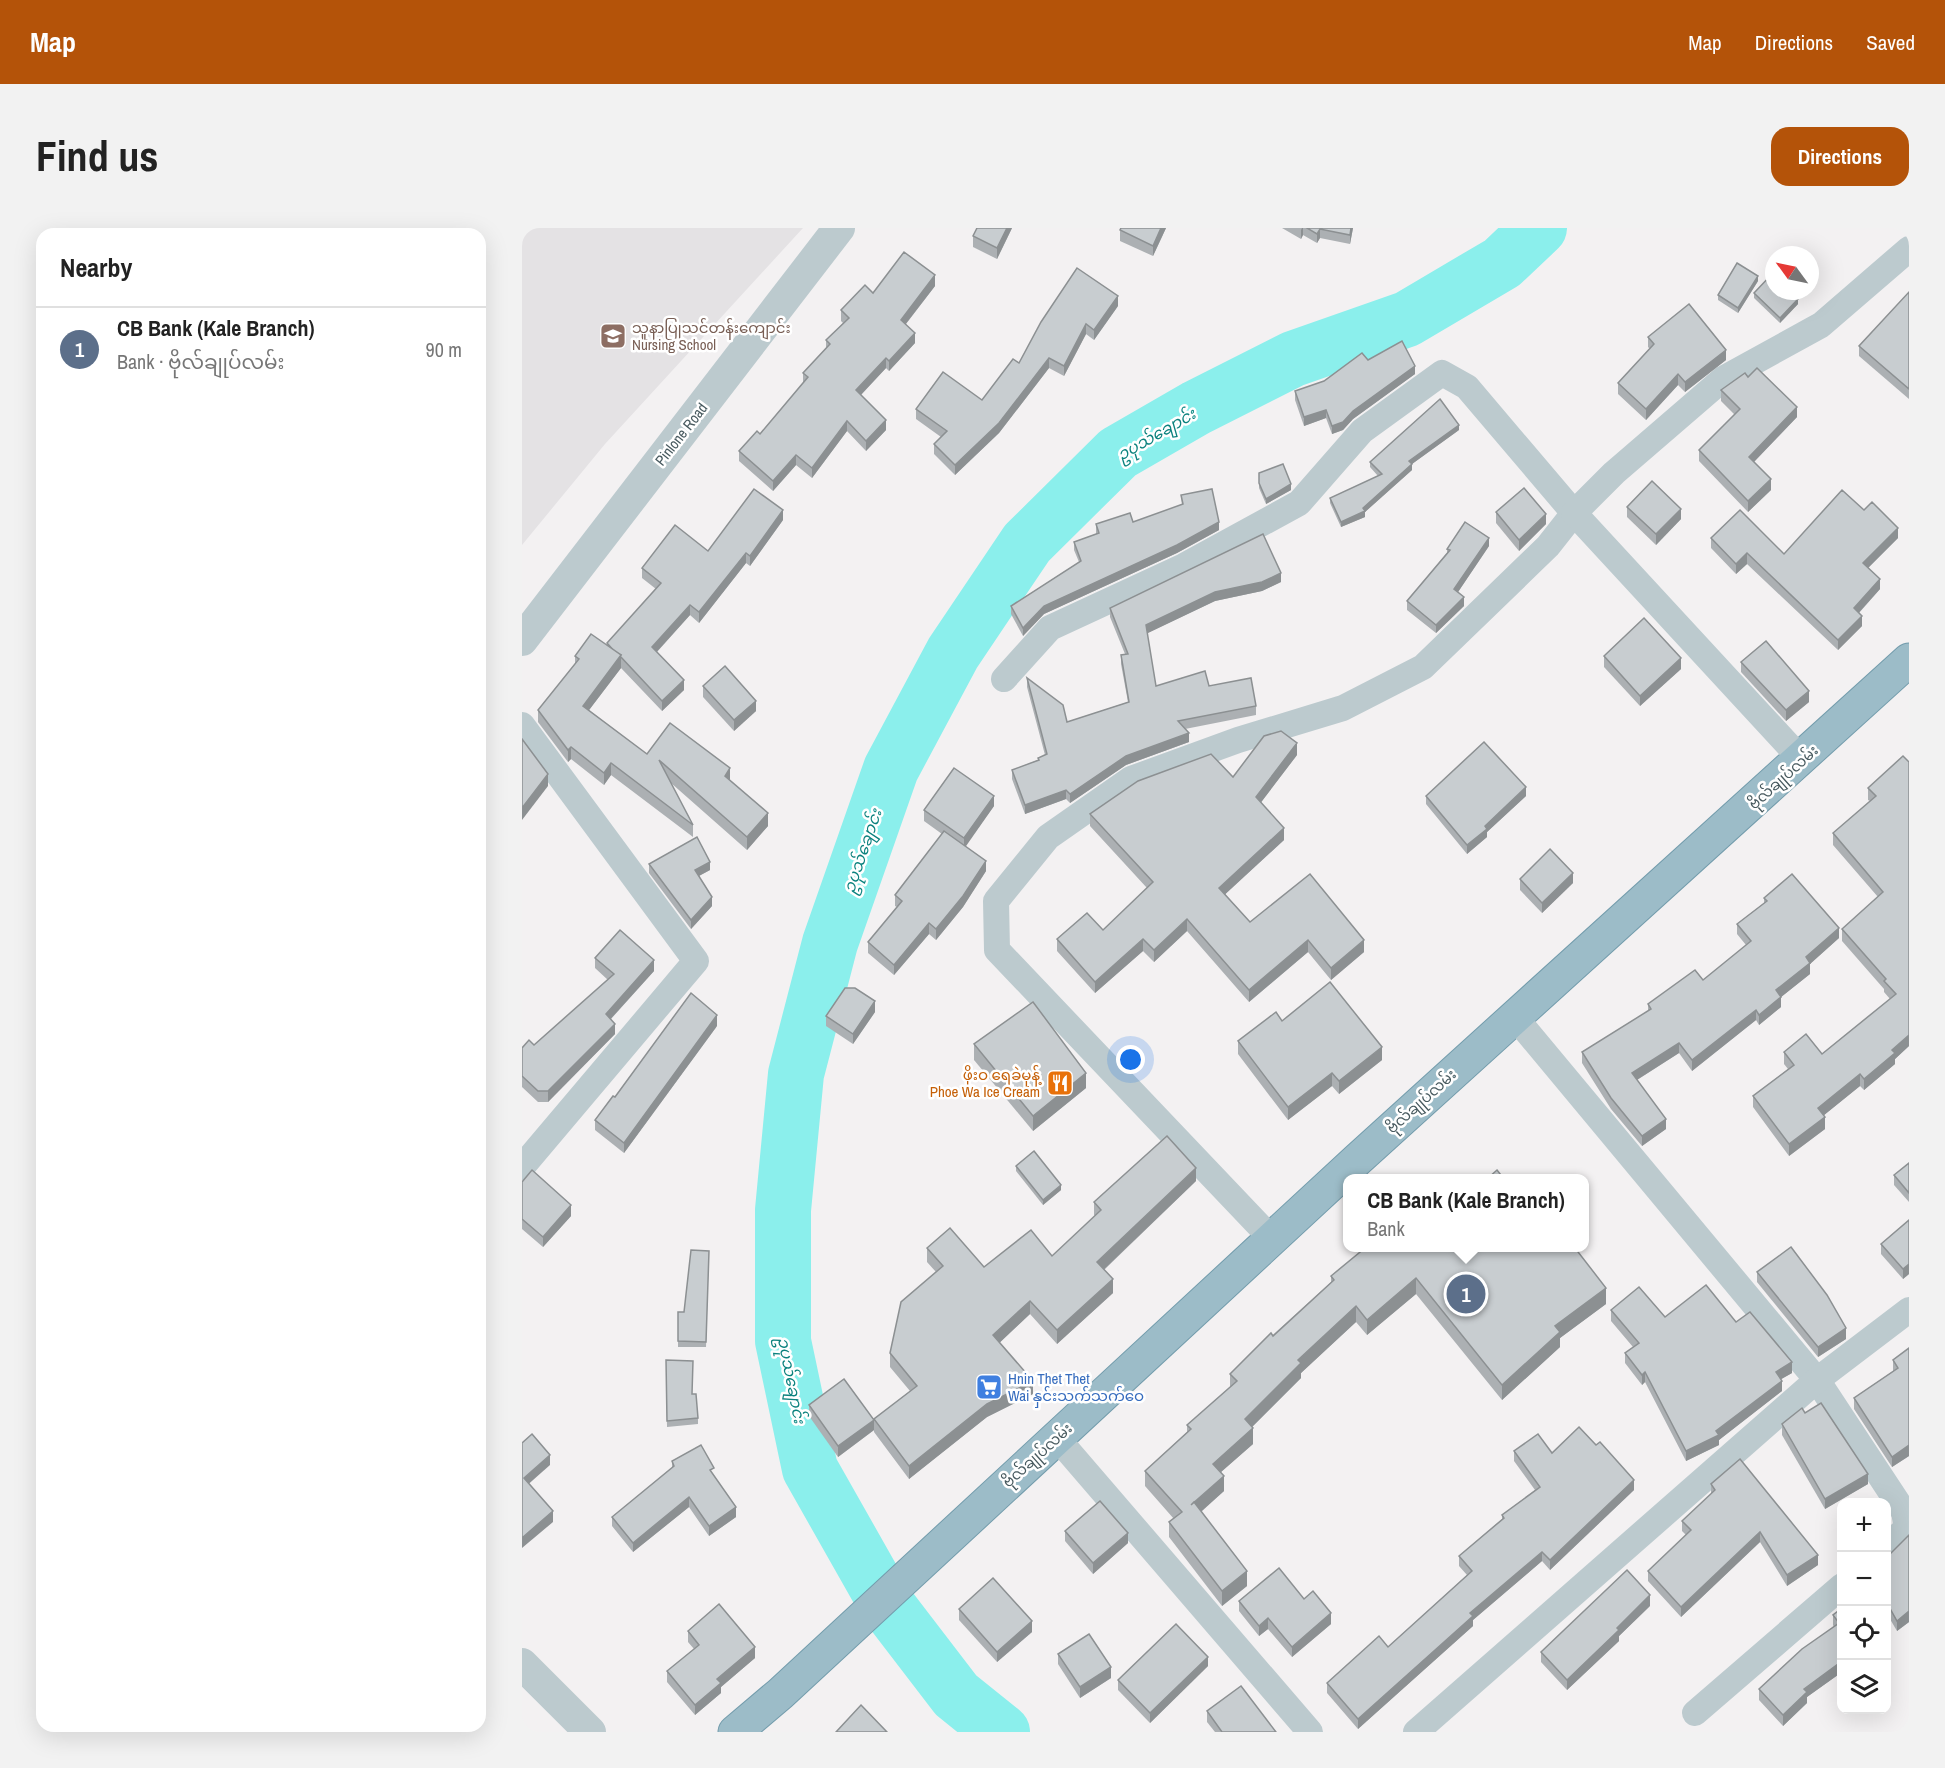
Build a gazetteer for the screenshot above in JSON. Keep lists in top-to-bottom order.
{
  "streets": {
    "highway": ["ဗိုလ်ချုပ်လမ်း"],
    "street": ["Pinlone Road"]
  },
  "water": ["ဥပုသ်ချောင်း"],
  "places": {
    "school or university": ["သူနာပြုသင်တန်းကျောင်း Nursing School"],
    "restaurant": ["ဖိုးဝ ရေခဲမုန့် Phoe Wa Ice Cream"],
    "supermarket": ["Hnin Thet Thet Wai နှင်းသက်သက်ဝေ"]
  },
  "north": "top left",
  "page": {
    "header": "Map",
    "nav": ["Map", "Directions", "Saved"],
    "buttons": "Directions",
    "title": "Find us",
    "heading": "Nearby",
    "list": [
      {
        "mark": "1",
        "name": "CB Bank (Kale Branch)",
        "note": "Bank · ဗိုလ်ချုပ်လမ်း",
        "value": "90 m"
      }
    ],
    "popup": ["CB Bank (Kale Branch)", "Bank"],
    "pins": "1",
    "map_buttons": ["+", "−"]
  }
}
